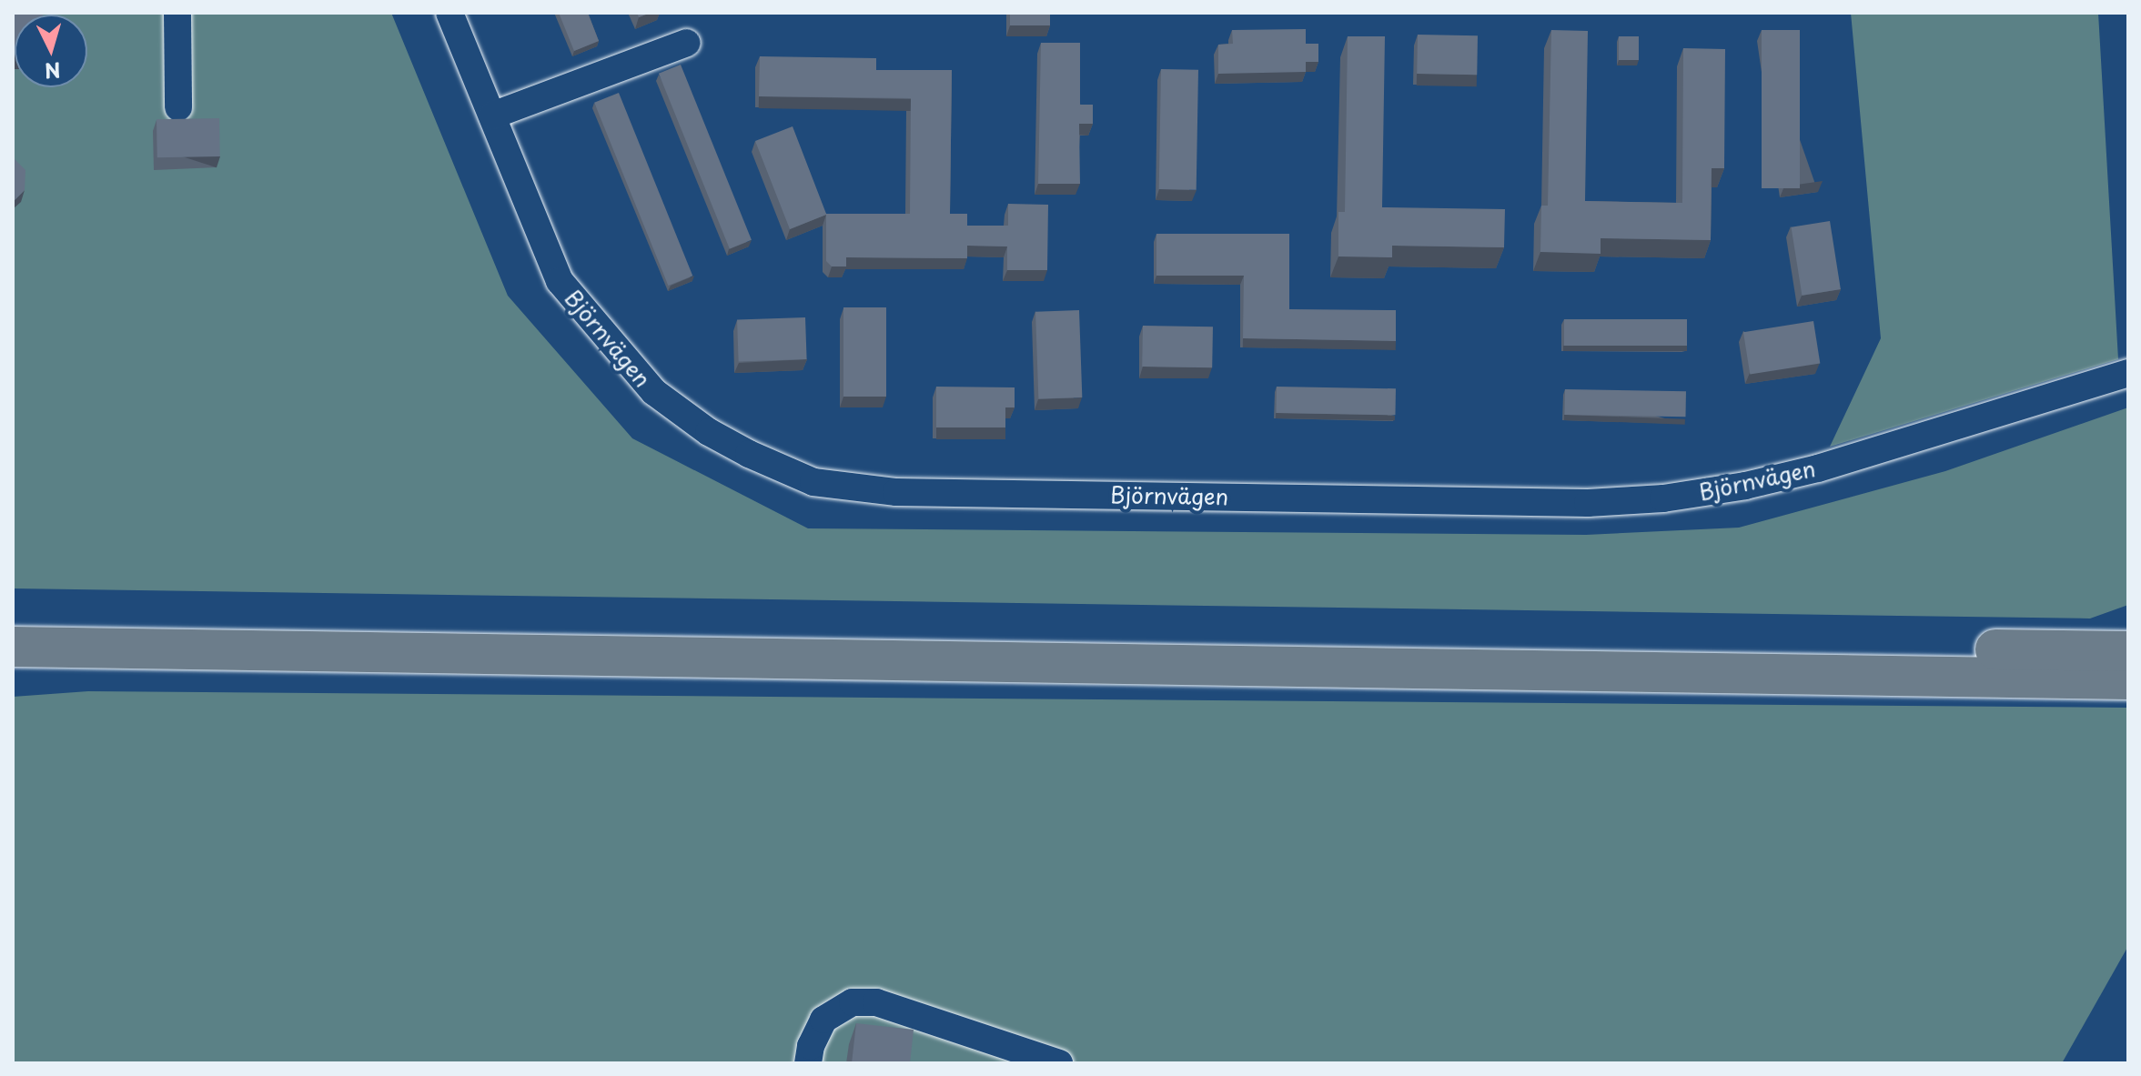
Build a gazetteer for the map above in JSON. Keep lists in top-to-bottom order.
{
  "streets": {
    "street": ["Björnvägen"]
  },
  "north": "bottom"
}
